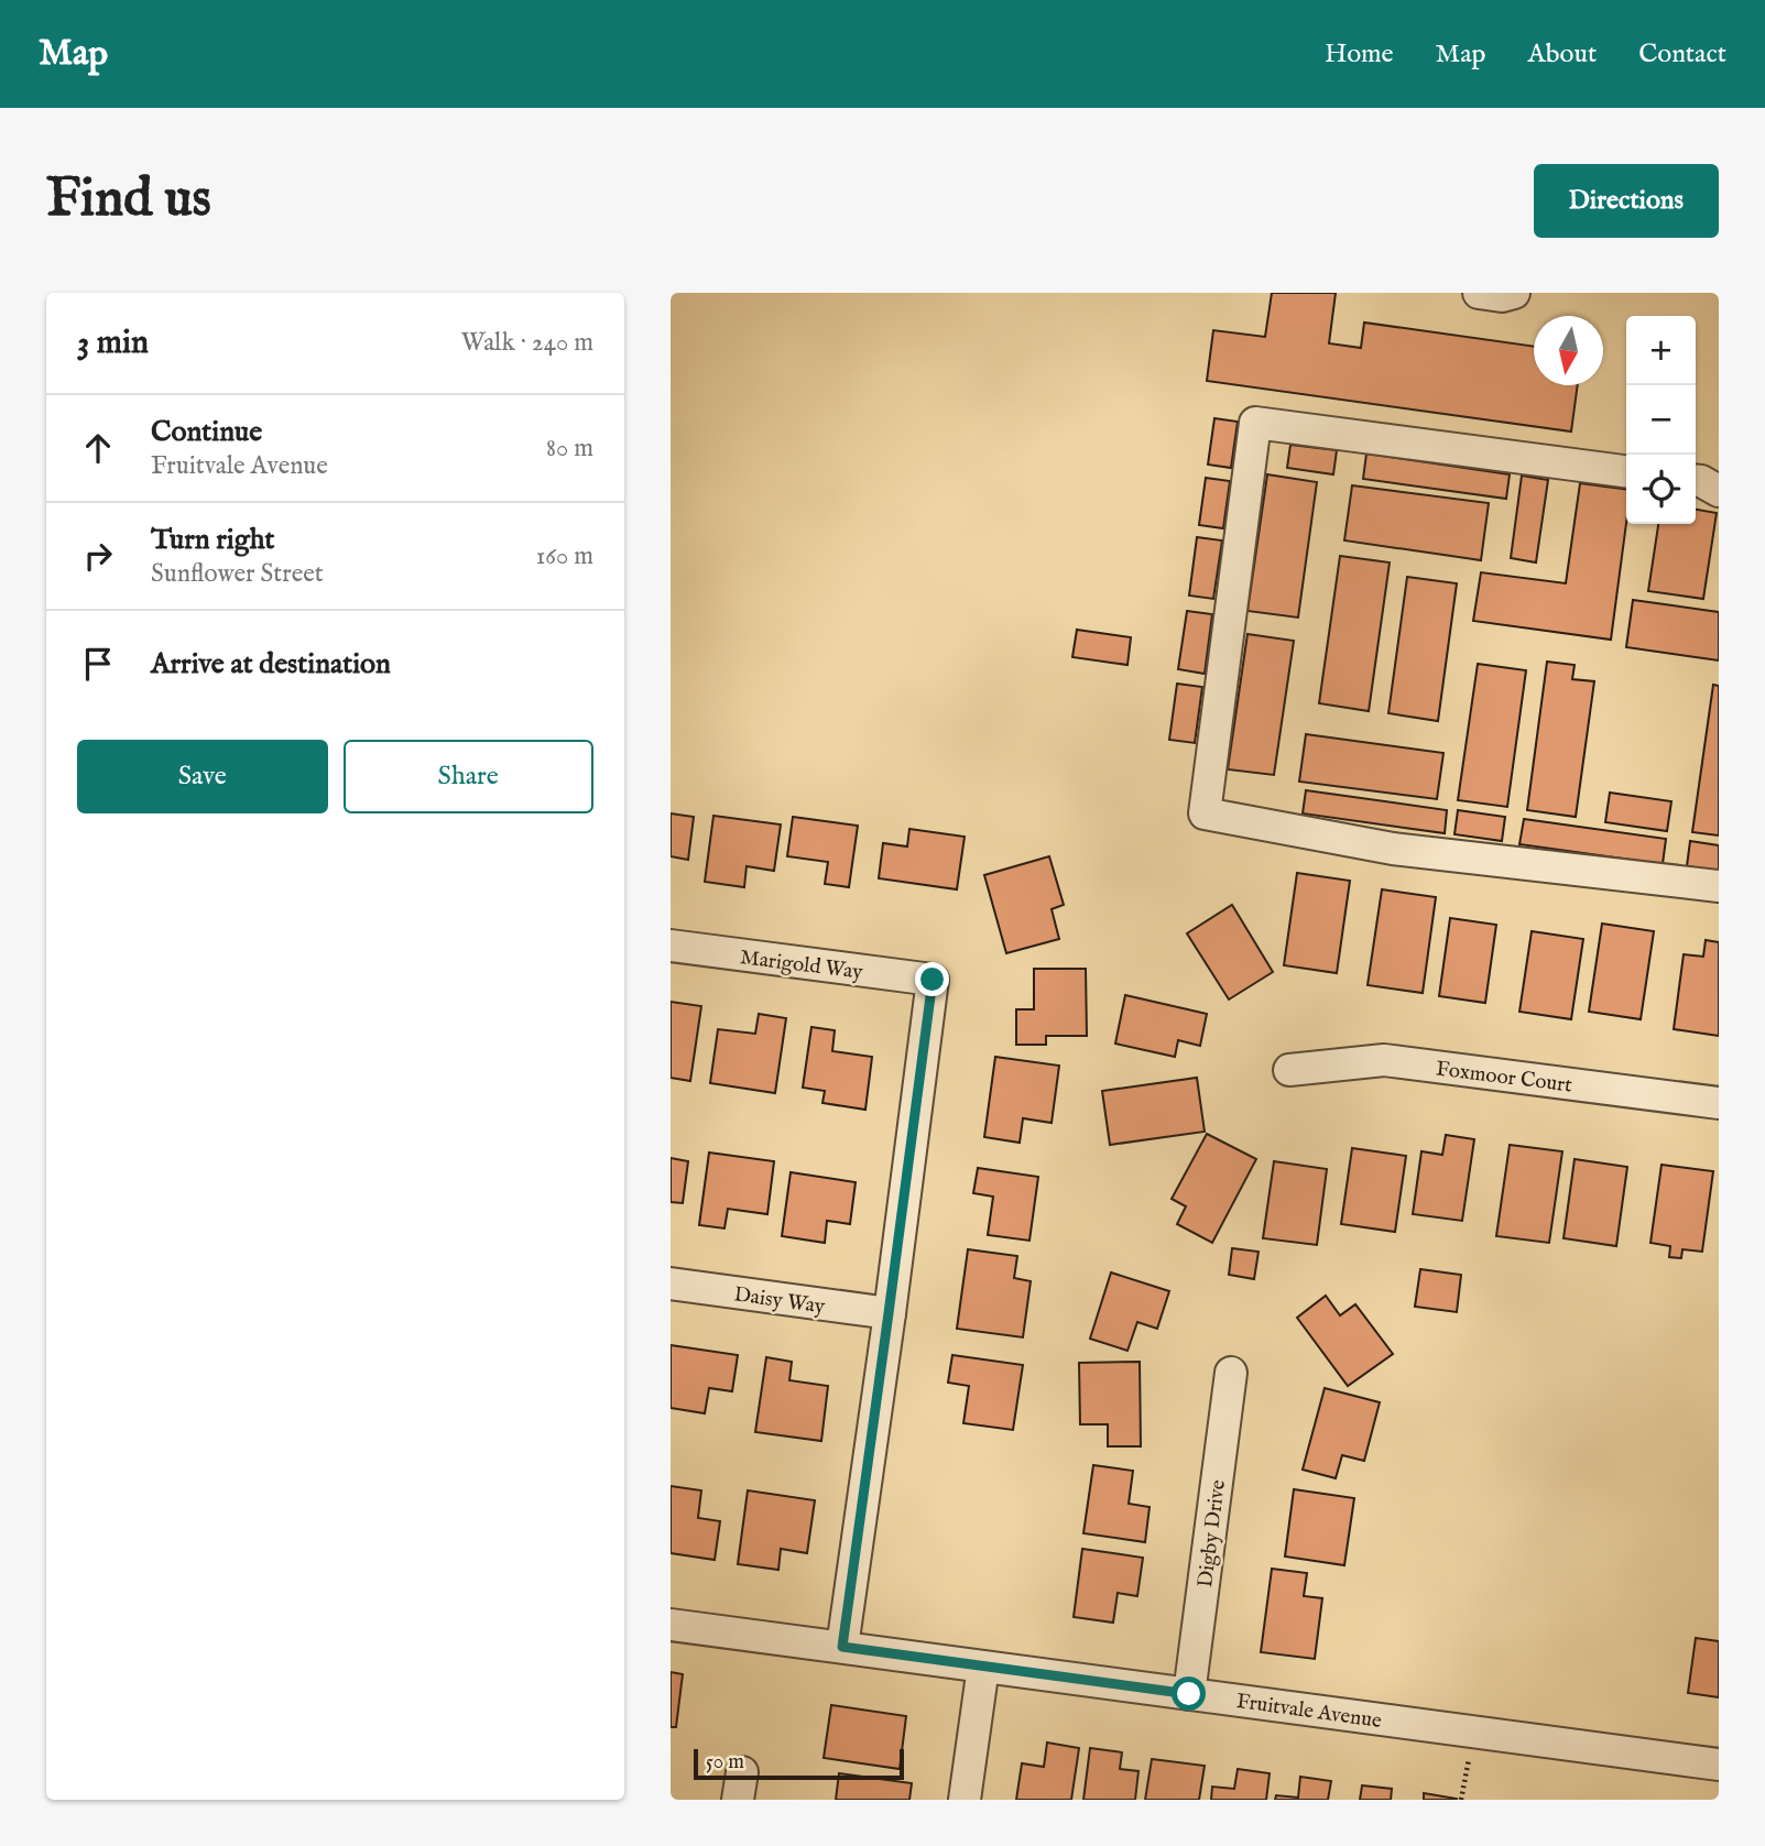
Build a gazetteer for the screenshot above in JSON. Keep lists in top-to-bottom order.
{
  "streets": {
    "street": [
      "Marigold Way",
      "Foxmoor Court",
      "Daisy Way",
      "Digby Drive",
      "Fruitvale Avenue"
    ]
  },
  "crossings": [
    ["Marigold Way", "Daisy Way"],
    ["Digby Drive", "Fruitvale Avenue"]
  ],
  "scale_bar": "50 m",
  "north": "bottom",
  "page": {
    "header": "Map",
    "nav": [
      "Home",
      "Map",
      "About",
      "Contact"
    ],
    "buttons": [
      "Directions",
      ["Save", "Share"]
    ],
    "title": "Find us",
    "heading": ["3 min", "Walk · 240 m"],
    "map_buttons": ["+", "−"],
    "list": [
      ["Continue", "Fruitvale Avenue", "80 m"],
      ["Turn right", "Sunflower Street", "160 m"],
      "Arrive at destination"
    ],
    "scale": "50 m"
  }
}
